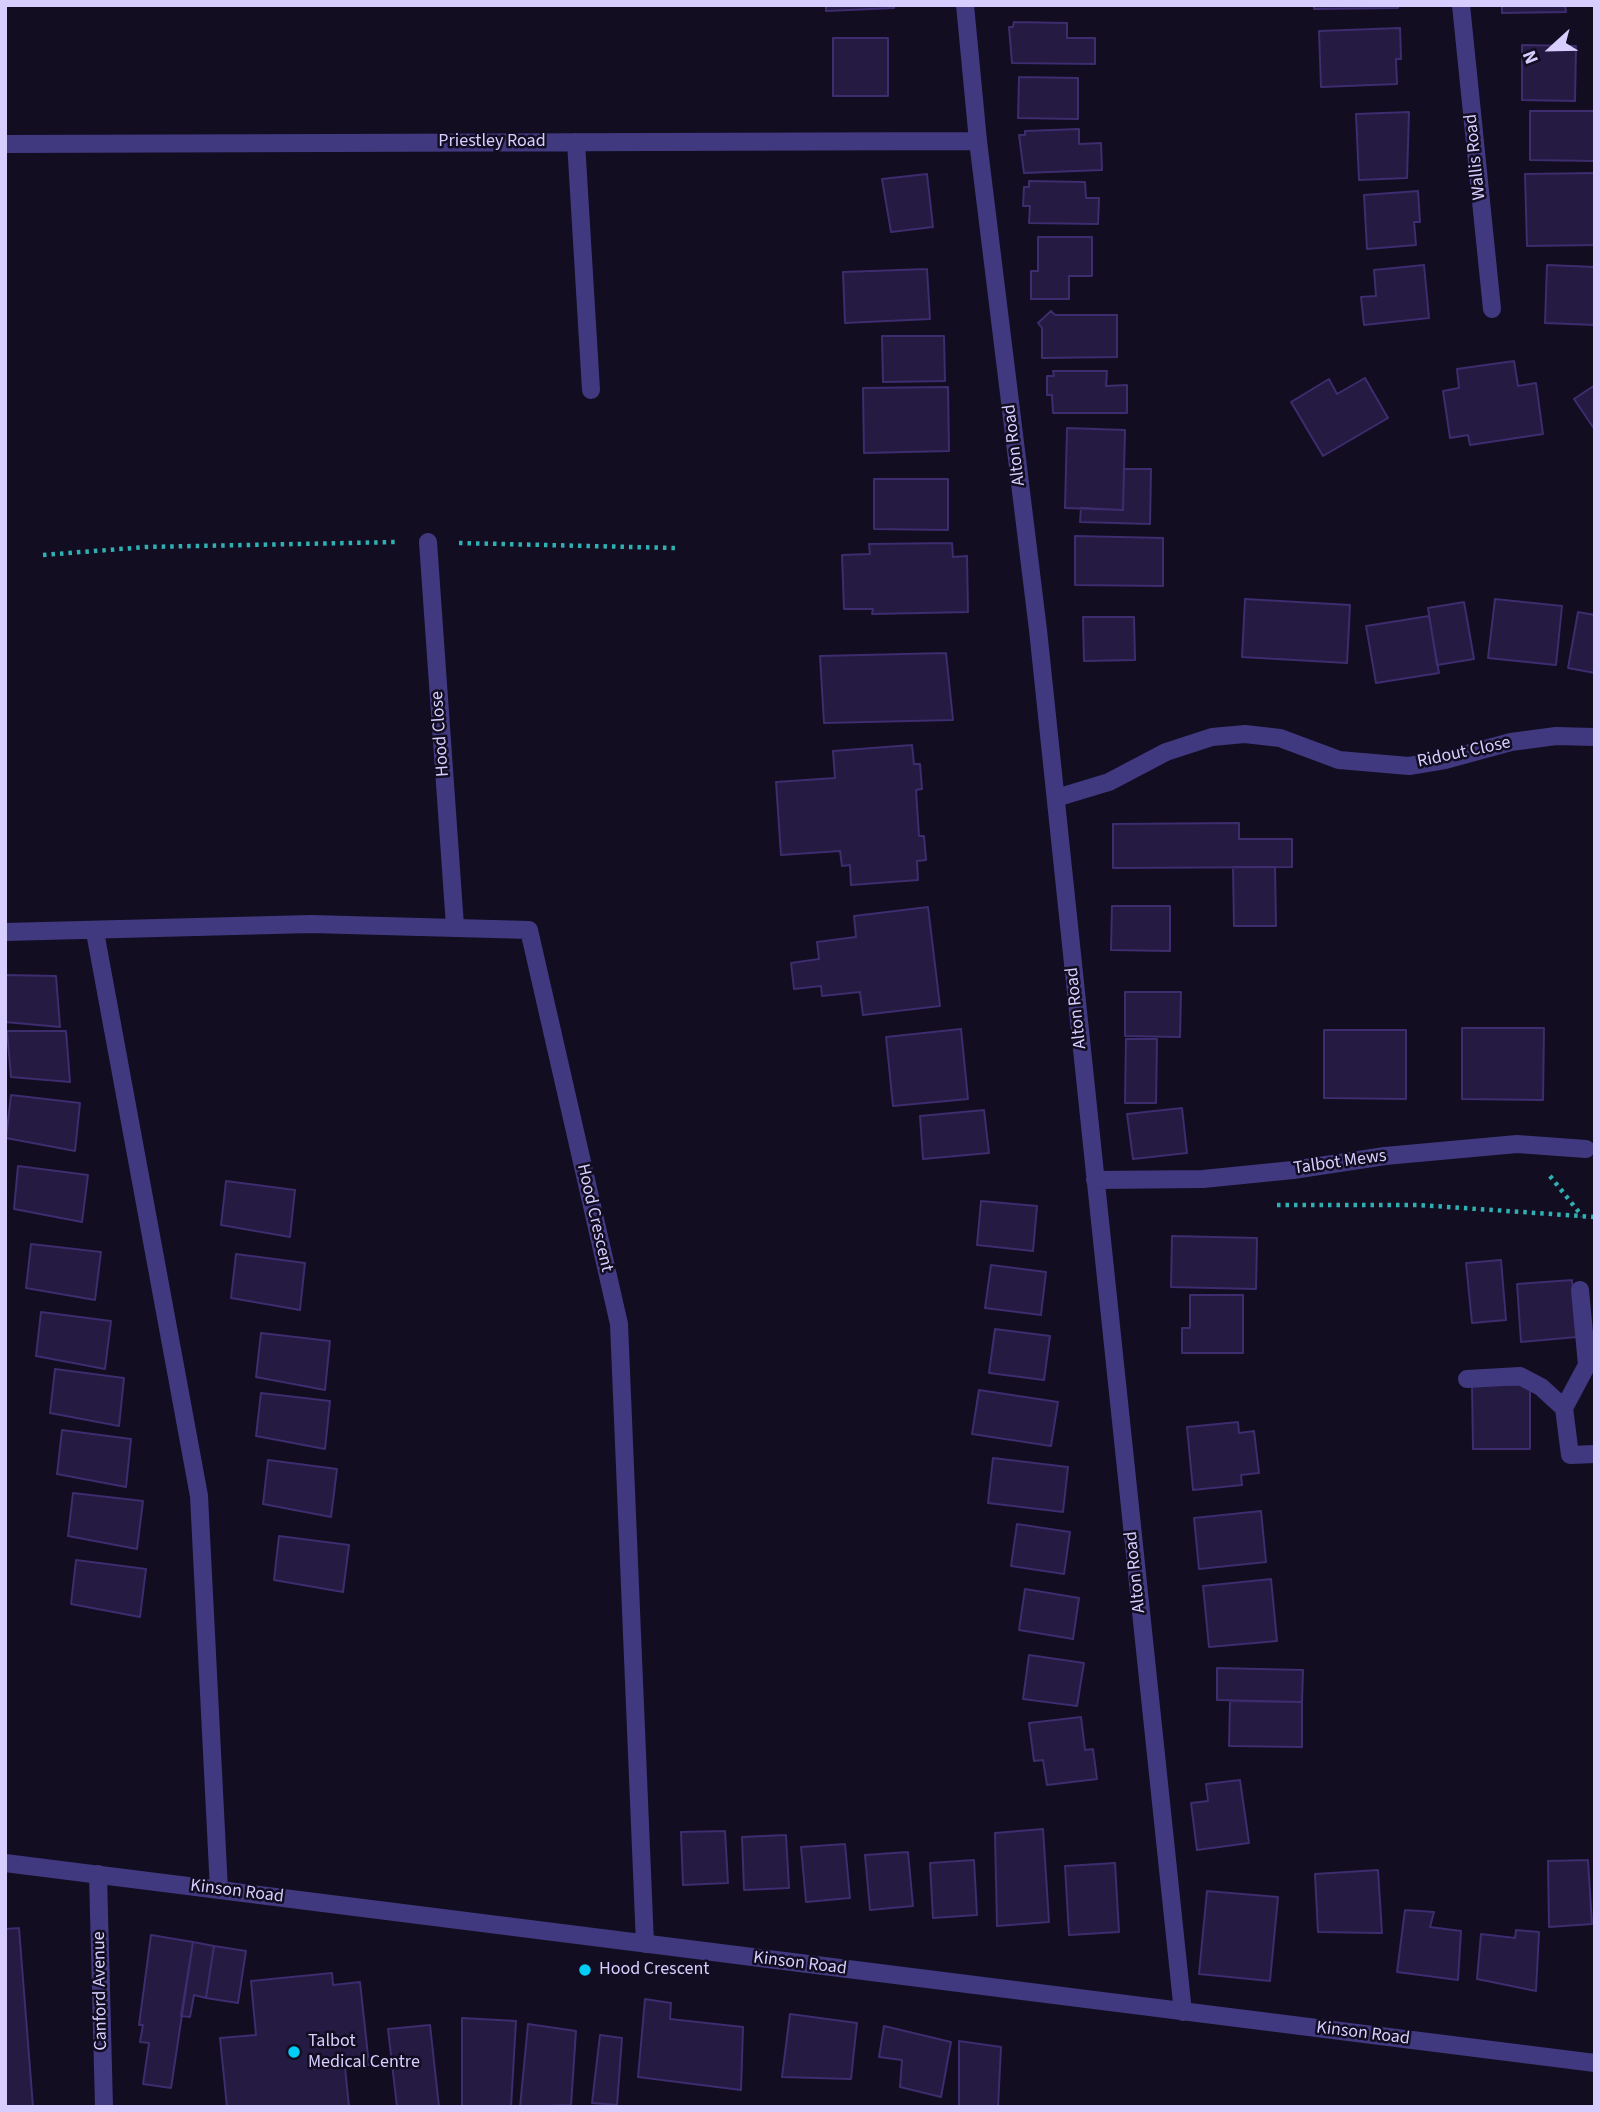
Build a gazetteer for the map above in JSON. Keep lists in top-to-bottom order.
{
  "streets": {
    "street": [
      "Priestley Road",
      "Wallis Road",
      "Alton Road",
      "Hood Close",
      "Ridout Close",
      "Talbot Mews",
      "Hood Crescent",
      "Kinson Road",
      "Canford Avenue"
    ]
  },
  "crossings": [
    ["Priestley Road", "Alton Road"],
    ["Alton Road", "Ridout Close"],
    ["Alton Road", "Talbot Mews"],
    ["Alton Road", "Kinson Road"],
    ["Hood Close", "Hood Crescent"],
    ["Hood Crescent", "Kinson Road"],
    ["Kinson Road", "Canford Avenue"]
  ],
  "places": ["Hood Crescent", "Talbot Medical Centre"],
  "north": "left"
}
